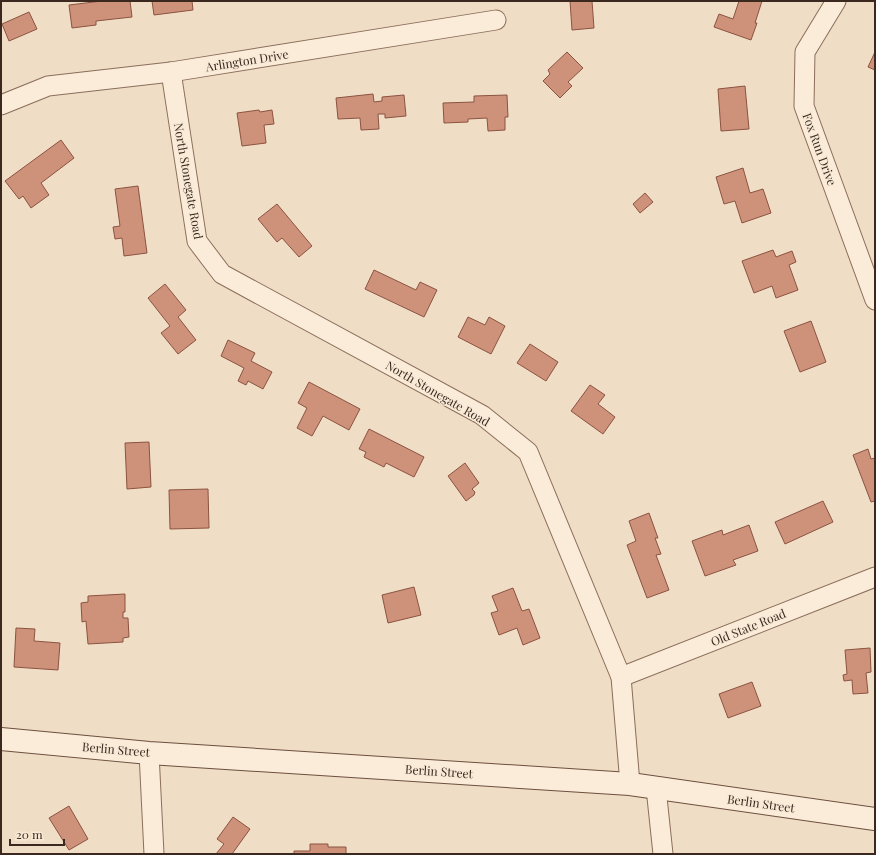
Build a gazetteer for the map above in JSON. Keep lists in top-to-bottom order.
{
  "streets": {
    "main road": ["Berlin Street"],
    "street": [
      "Arlington Drive",
      "Fox Run Drive",
      "North Stonegate Road",
      "Old State Road"
    ]
  },
  "crossings": [
    ["Arlington Drive", "North Stonegate Road"],
    ["North Stonegate Road", "Old State Road"],
    ["North Stonegate Road", "Berlin Street"]
  ],
  "scale_bar": "20 m"
}
